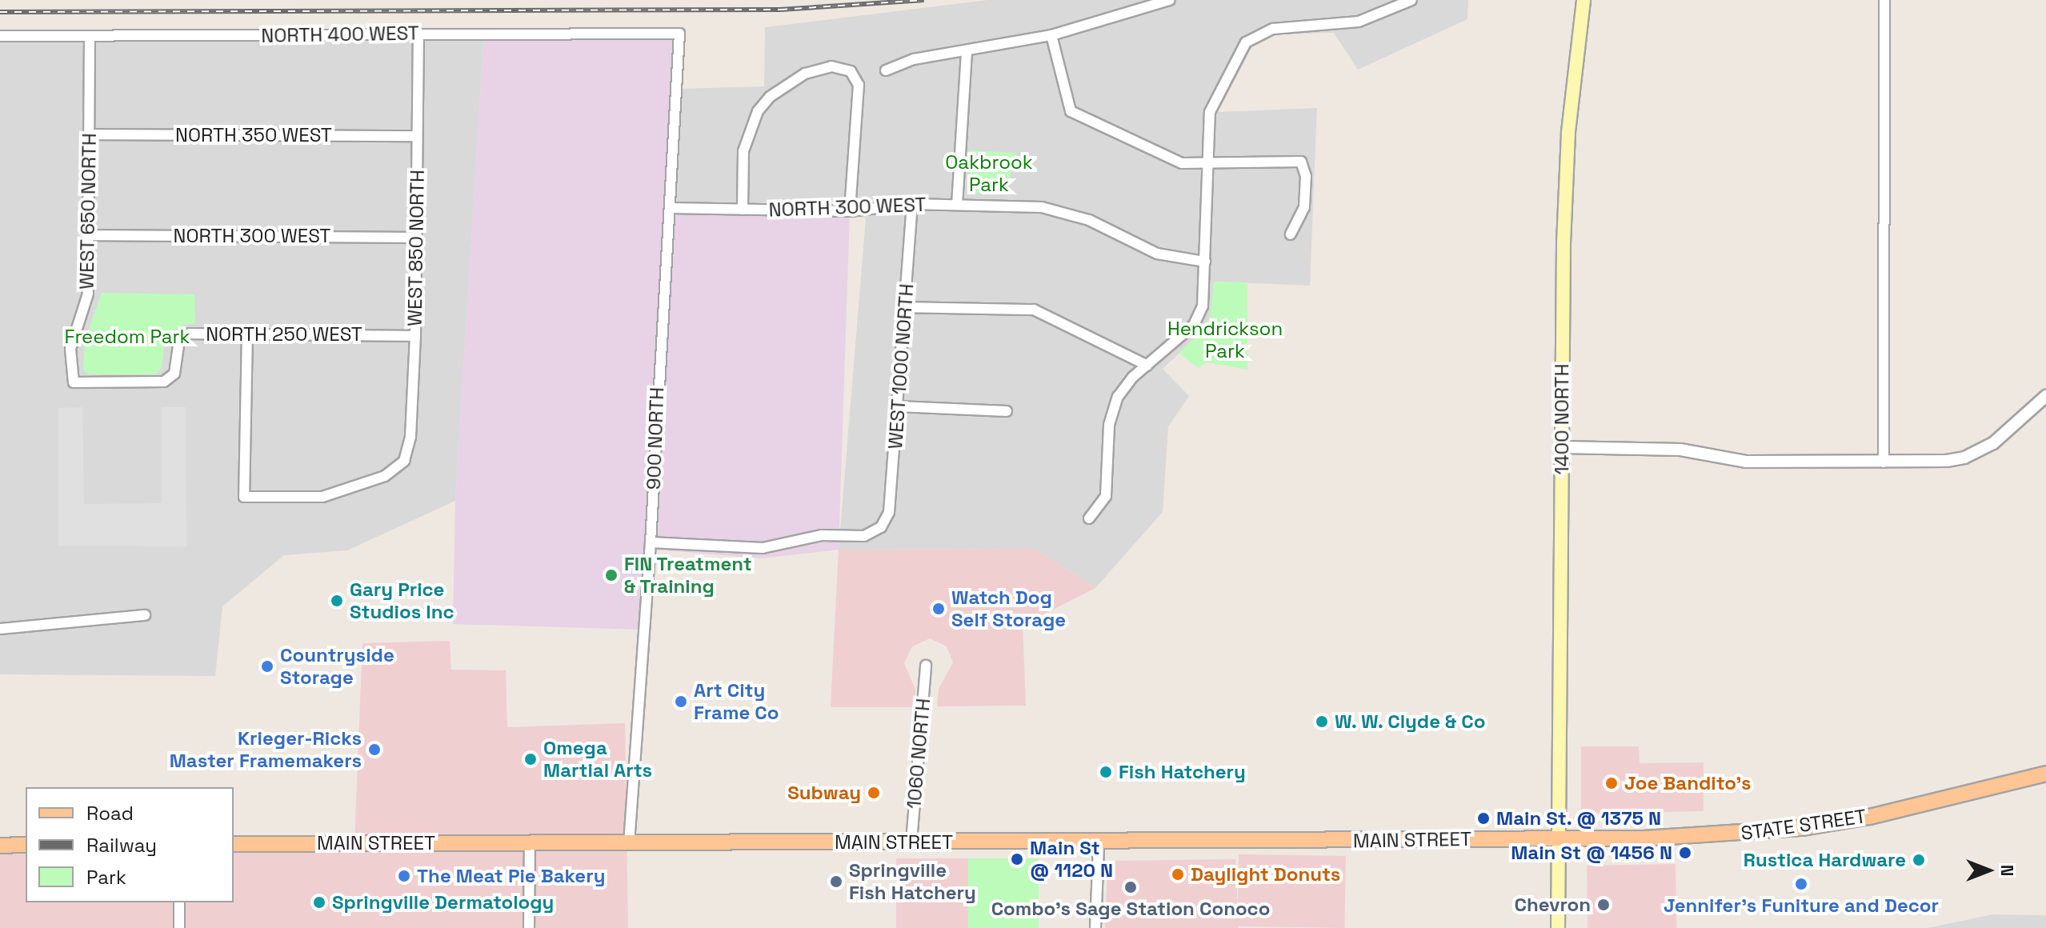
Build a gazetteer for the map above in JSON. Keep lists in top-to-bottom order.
{
  "streets": {
    "main road": ["1400 NORTH", "STATE STREET", "MAIN STREET"],
    "street": [
      "NORTH 400 WEST",
      "NORTH 350 WEST",
      "NORTH 300 WEST",
      "WEST 650 NORTH",
      "WEST 850 NORTH",
      "NORTH 250 WEST",
      "WEST 1000 NORTH",
      "900 NORTH",
      "1060 NORTH"
    ]
  },
  "crossings": [
    ["NORTH 400 WEST", "WEST 650 NORTH"],
    ["NORTH 400 WEST", "WEST 850 NORTH"],
    ["NORTH 400 WEST", "900 NORTH"],
    ["NORTH 350 WEST", "WEST 650 NORTH"],
    ["NORTH 350 WEST", "WEST 850 NORTH"],
    ["NORTH 300 WEST", "WEST 650 NORTH"],
    ["NORTH 300 WEST", "WEST 850 NORTH"],
    ["NORTH 300 WEST", "WEST 1000 NORTH"],
    ["NORTH 300 WEST", "900 NORTH"],
    ["WEST 650 NORTH", "NORTH 250 WEST"],
    ["WEST 850 NORTH", "NORTH 250 WEST"],
    ["WEST 1000 NORTH", "900 NORTH"],
    ["1400 NORTH", "STATE STREET"],
    ["1400 NORTH", "MAIN STREET"],
    ["900 NORTH", "MAIN STREET"],
    ["1060 NORTH", "MAIN STREET"],
    ["STATE STREET", "MAIN STREET"]
  ],
  "parks": ["Oakbrook Park", "Hendrickson Park", "Freedom Park"],
  "places": [
    "FIN Treatment & Training",
    "Gary Price Studios Inc",
    "Watch Dog Self Storage",
    "Countryside Storage",
    "Art City Frame Co",
    "W. W. Clyde & Co",
    "Krieger-Ricks Master Framemakers",
    "Omega Martial Arts",
    "Fish Hatchery",
    "Joe Bandito's",
    "Subway",
    "Main St. @ 1375 N",
    "Main St @ 1456 N",
    "Main St @ 1120 N",
    "Rustica Hardware",
    "Daylight Donuts",
    "The Meat Pie Bakery",
    "Springville Fish Hatchery",
    "Jennifer's Funiture and Decor",
    "Combo's Sage Station Conoco",
    "Springville Dermatology",
    "Chevron"
  ],
  "legend": ["Road", "Railway", "Park"],
  "north": "right"
}
